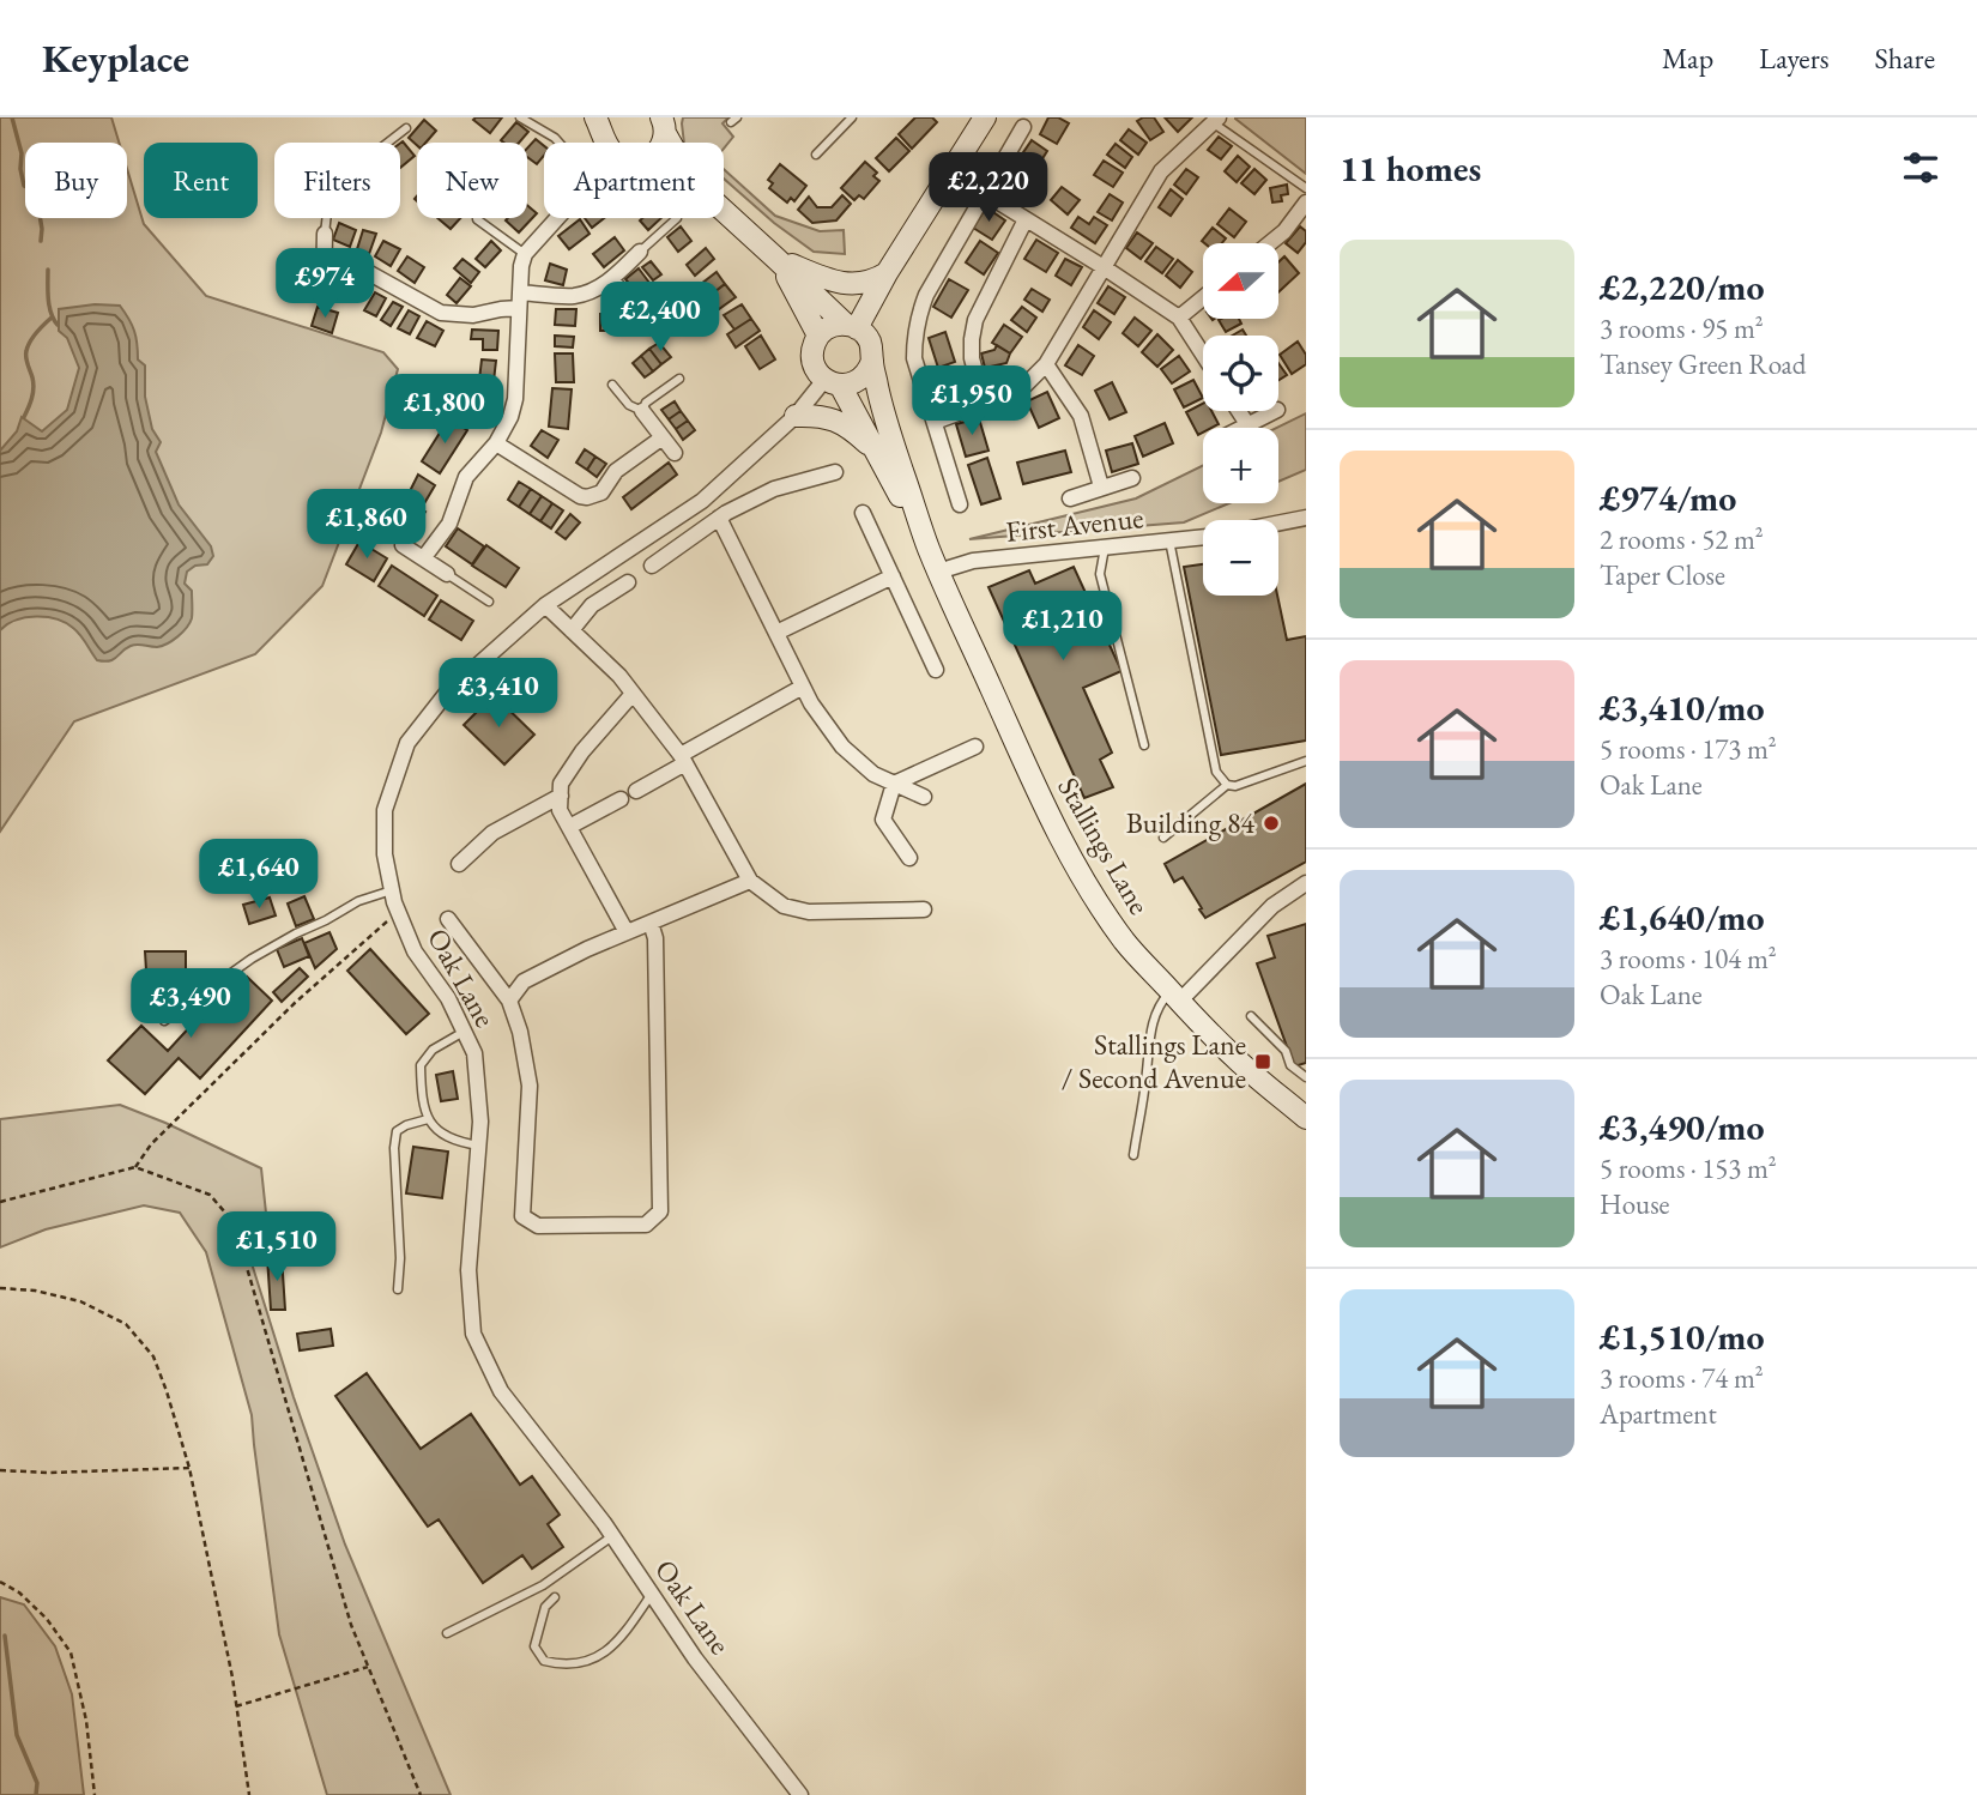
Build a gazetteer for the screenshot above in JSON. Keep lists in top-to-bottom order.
{
  "streets": {
    "main road": ["Stallings Lane"],
    "street": ["First Avenue", "Oak Lane"]
  },
  "crossings": [
    ["First Avenue", "Stallings Lane"]
  ],
  "places": {
    "other": ["Building 84"],
    "transit": ["Stallings Lane / Second Avenue"]
  },
  "north": "left",
  "page": {
    "header": "Keyplace",
    "nav": ["Map", "Layers", "Share"],
    "heading": "11 homes",
    "chip": [
      "Buy",
      "Rent",
      "Filters",
      "New",
      "Apartment"
    ],
    "price": [
      "£2,220",
      "£974",
      "£2,400",
      "£1,950",
      "£1,800",
      "£1,860",
      "£1,210",
      "£3,410",
      "£1,640",
      "£3,490",
      "£1,510"
    ],
    "list": [
      {
        "name": "£2,220/mo",
        "note": "3 rooms · 95 m² · Tansey Green Road"
      },
      {
        "name": "£974/mo",
        "note": "2 rooms · 52 m² · Taper Close"
      },
      {
        "name": "£3,410/mo",
        "note": "5 rooms · 173 m² · Oak Lane"
      },
      {
        "name": "£1,640/mo",
        "note": "3 rooms · 104 m² · Oak Lane"
      },
      {
        "name": "£3,490/mo",
        "note": "5 rooms · 153 m² · House"
      },
      {
        "name": "£1,510/mo",
        "note": "3 rooms · 74 m² · Apartment"
      }
    ],
    "map_buttons": ["+", "−"]
  }
}
